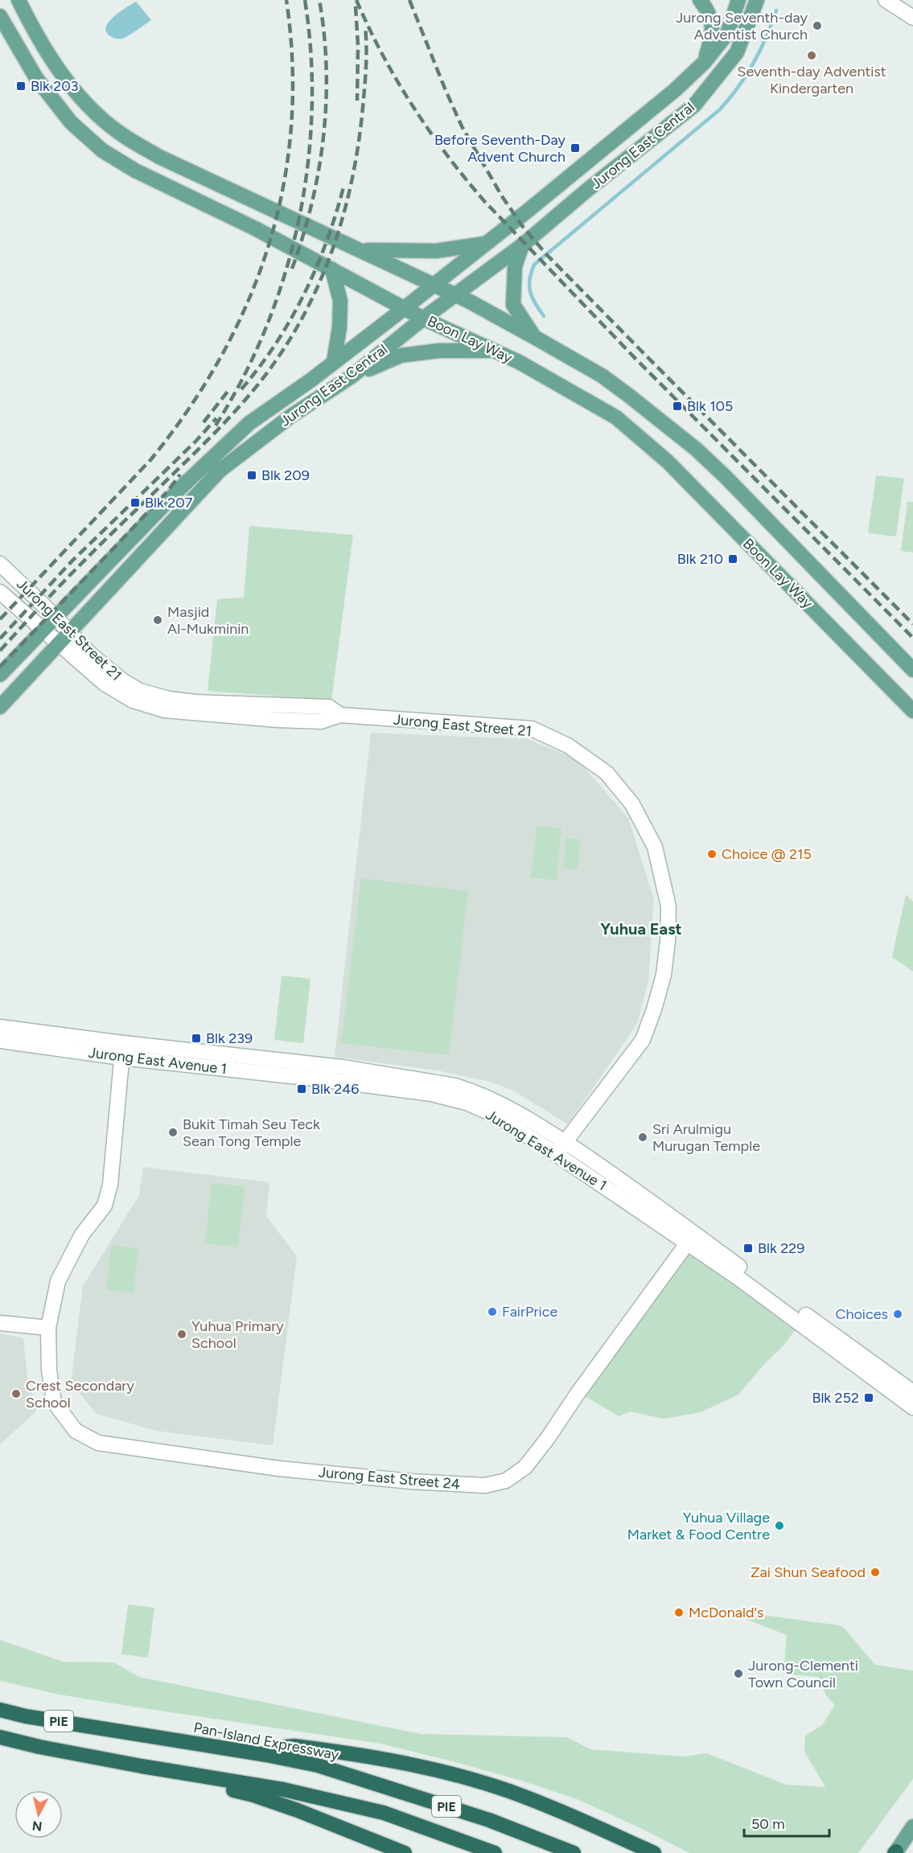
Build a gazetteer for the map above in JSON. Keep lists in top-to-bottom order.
{
  "streets": {
    "highway": ["PIE", "Pan-Island Expressway"],
    "main road": ["Jurong East Central", "Boon Lay Way"],
    "street": ["Jurong East Street 21", "Jurong East Avenue 1", "Jurong East Street 24"]
  },
  "crossings": [
    ["Jurong East Central", "Boon Lay Way"],
    ["Jurong East Central", "Jurong East Street 21"],
    ["Jurong East Street 21", "Jurong East Avenue 1"],
    ["Jurong East Avenue 1", "Jurong East Street 24"]
  ],
  "districts": ["Yuhua East"],
  "places": {
    "other": [
      "Jurong Seventh-day Adventist Church",
      "Seventh-day Adventist Kindergarten",
      "Masjid Al-Mukminin",
      "Choice @ 215",
      "Bukit Timah Seu Teck Sean Tong Temple",
      "Sri Arulmigu Murugan Temple",
      "FairPrice",
      "Choices",
      "Yuhua Primary School",
      "Crest Secondary School",
      "Yuhua Village Market & Food Centre",
      "Zai Shun Seafood",
      "McDonald's",
      "Jurong-Clementi Town Council"
    ],
    "transit": [
      "Blk 203",
      "Before Seventh-Day Advent Church",
      "Blk 105",
      "Blk 209",
      "Blk 207",
      "Blk 210",
      "Blk 239",
      "Blk 246",
      "Blk 229",
      "Blk 252"
    ]
  },
  "scale_bar": "50 m",
  "north": "bottom"
}
